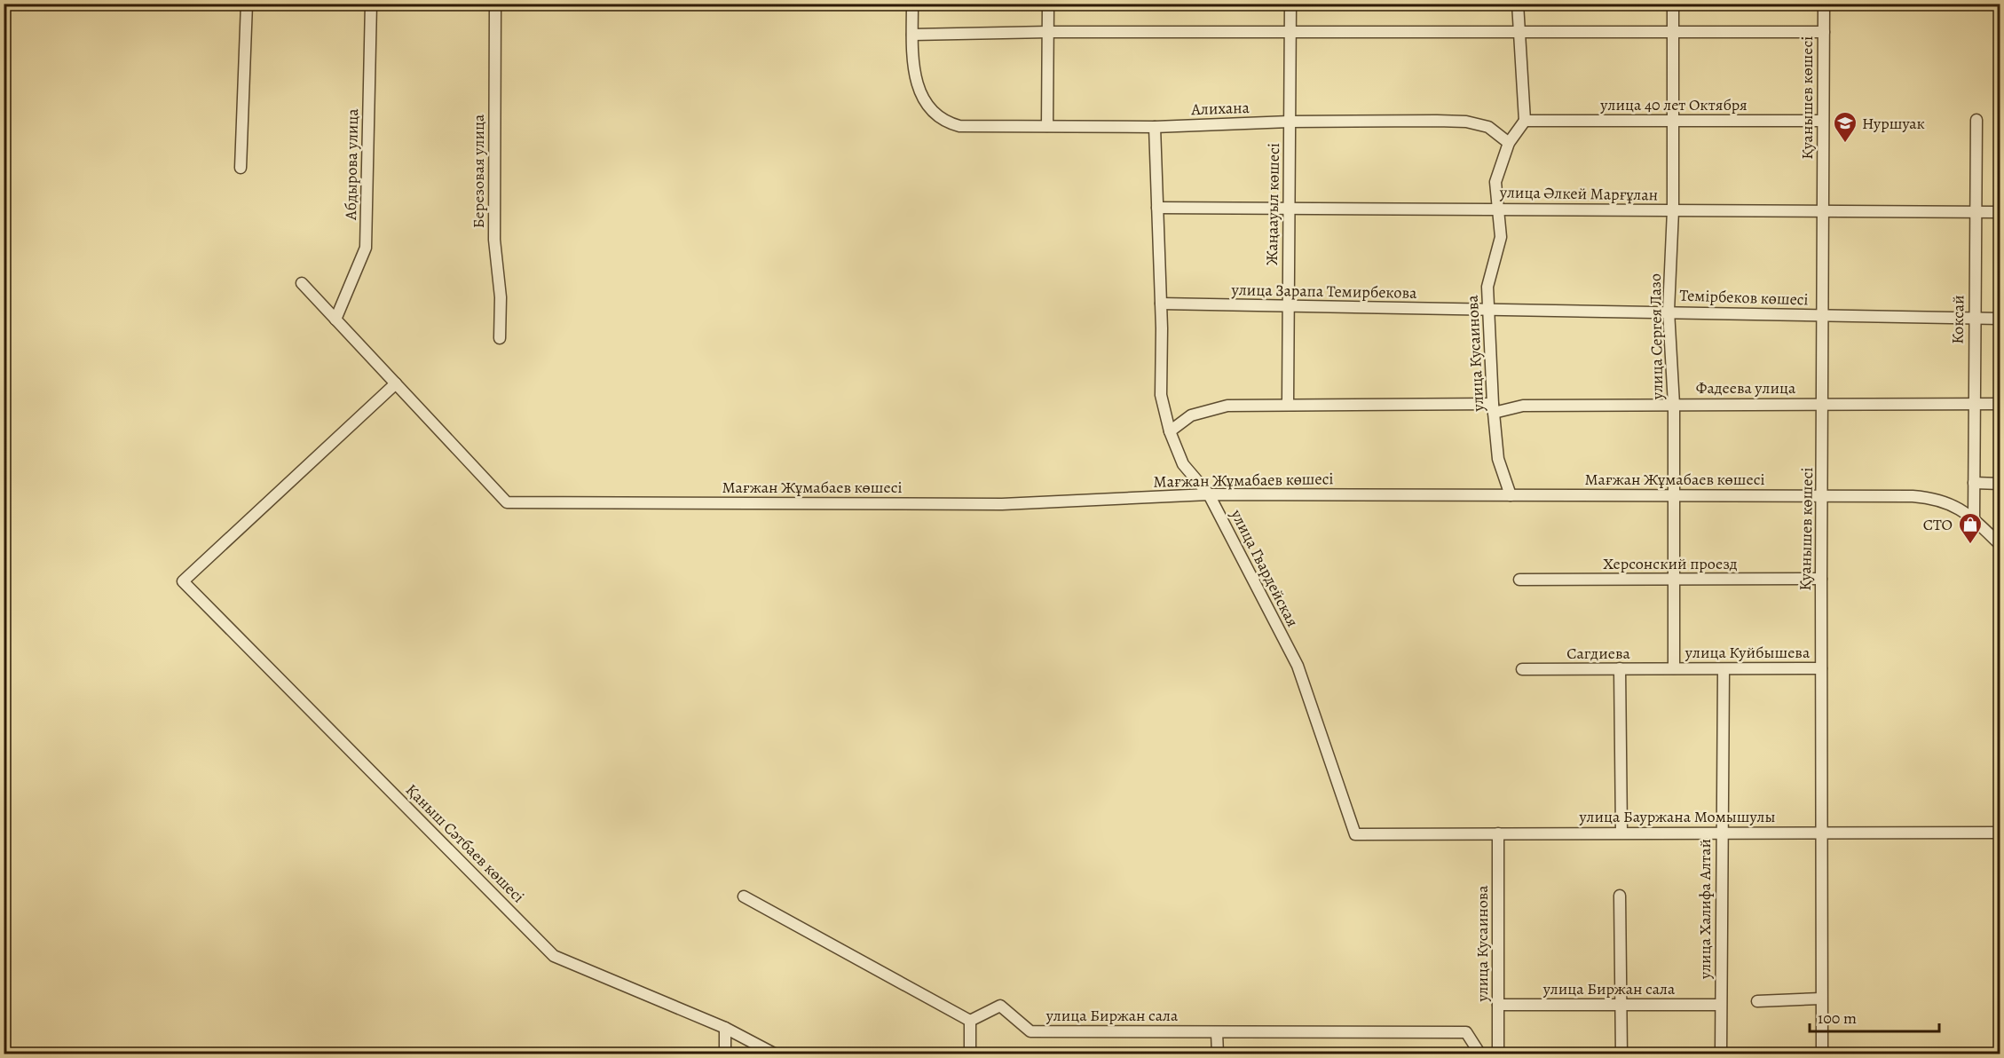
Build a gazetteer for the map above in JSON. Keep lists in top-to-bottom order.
{
  "streets": {
    "street": [
      "Қуанышев көшесі",
      "улица 40 лет Октября",
      "Алихана",
      "Абдырова улица",
      "Березовая улица",
      "улица Әлкей Марғұлан",
      "Жаңаауыл көшесі",
      "улица Зарапа Темирбекова",
      "Темірбеков көшесі",
      "Коксай",
      "улица Сергея Лазо",
      "улица Кусаинова",
      "Фадеева улица",
      "Мағжан Жұмабаев көшесі",
      "Херсонский проезд",
      "улица Гвардейская",
      "улица Куйбышева",
      "Сагдиева",
      "улица Бауржана Момышулы",
      "Қаныш Сәтбаев көшесі",
      "улица Халифа Алтай",
      "улица Биржан сала"
    ]
  },
  "crossings": [
    ["Қуанышев көшесі", "улица 40 лет Октября"],
    ["Қуанышев көшесі", "улица Әлкей Марғұлан"],
    ["Қуанышев көшесі", "Темірбеков көшесі"],
    ["Қуанышев көшесі", "Фадеева улица"],
    ["Қуанышев көшесі", "Мағжан Жұмабаев көшесі"],
    ["Қуанышев көшесі", "Херсонский проезд"],
    ["Қуанышев көшесі", "улица Куйбышева"],
    ["Қуанышев көшесі", "улица Бауржана Момышулы"],
    ["улица 40 лет Октября", "улица Сергея Лазо"],
    ["улица 40 лет Октября", "улица Кусаинова"],
    ["Алихана", "Жаңаауыл көшесі"],
    ["Алихана", "улица Кусаинова"],
    ["Алихана", "улица Гвардейская"],
    ["улица Әлкей Марғұлан", "Жаңаауыл көшесі"],
    ["улица Әлкей Марғұлан", "Коксай"],
    ["улица Әлкей Марғұлан", "улица Сергея Лазо"],
    ["улица Әлкей Марғұлан", "улица Кусаинова"],
    ["улица Әлкей Марғұлан", "улица Гвардейская"],
    ["Жаңаауыл көшесі", "улица Зарапа Темирбекова"],
    ["Жаңаауыл көшесі", "Фадеева улица"],
    ["улица Зарапа Темирбекова", "Темірбеков көшесі"],
    ["улица Зарапа Темирбекова", "улица Кусаинова"],
    ["улица Зарапа Темирбекова", "улица Гвардейская"],
    ["Темірбеков көшесі", "Коксай"],
    ["Темірбеков көшесі", "улица Сергея Лазо"],
    ["Темірбеков көшесі", "улица Кусаинова"],
    ["Коксай", "Фадеева улица"],
    ["Коксай", "Мағжан Жұмабаев көшесі"],
    ["улица Сергея Лазо", "Фадеева улица"],
    ["улица Сергея Лазо", "Мағжан Жұмабаев көшесі"],
    ["улица Сергея Лазо", "Херсонский проезд"],
    ["улица Сергея Лазо", "улица Куйбышева"],
    ["улица Сергея Лазо", "Сагдиева"],
    ["улица Кусаинова", "Фадеева улица"],
    ["улица Кусаинова", "Мағжан Жұмабаев көшесі"],
    ["улица Кусаинова", "улица Бауржана Момышулы"],
    ["улица Кусаинова", "улица Биржан сала"],
    ["Фадеева улица", "улица Гвардейская"],
    ["Мағжан Жұмабаев көшесі", "улица Гвардейская"],
    ["Мағжан Жұмабаев көшесі", "Қаныш Сәтбаев көшесі"],
    ["улица Гвардейская", "улица Бауржана Момышулы"],
    ["улица Куйбышева", "Сагдиева"],
    ["улица Куйбышева", "улица Халифа Алтай"],
    ["улица Бауржана Момышулы", "улица Халифа Алтай"],
    ["улица Халифа Алтай", "улица Биржан сала"]
  ],
  "places": {
    "school or university": ["Нуршуак"],
    "shop": ["СТО"]
  },
  "scale_bar": "100 m"
}
